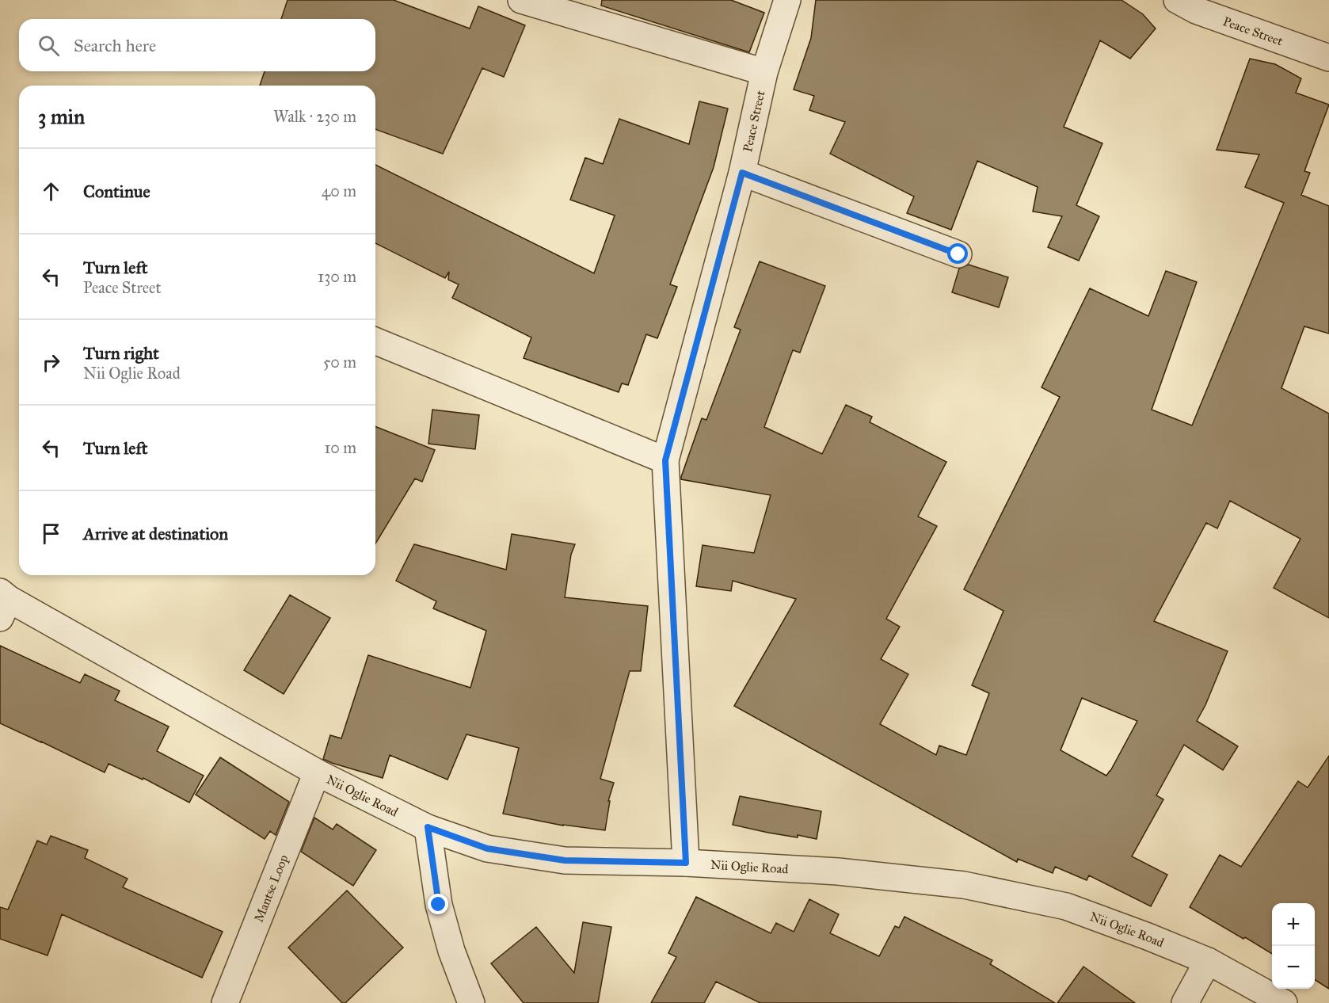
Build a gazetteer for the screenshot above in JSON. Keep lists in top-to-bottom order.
{
  "streets": {
    "street": ["Peace Street", "Nii Oglie Road", "Mantse Loop"]
  },
  "crossings": [
    ["Peace Street", "Nii Oglie Road"],
    ["Nii Oglie Road", "Mantse Loop"]
  ],
  "page": {
    "search": "Search here",
    "heading": ["3 min", "Walk · 230 m"],
    "list": [
      ["Continue", "40 m"],
      ["Turn left", "Peace Street", "130 m"],
      ["Turn right", "Nii Oglie Road", "50 m"],
      ["Turn left", "10 m"],
      "Arrive at destination"
    ],
    "map_buttons": ["+", "−"]
  }
}
